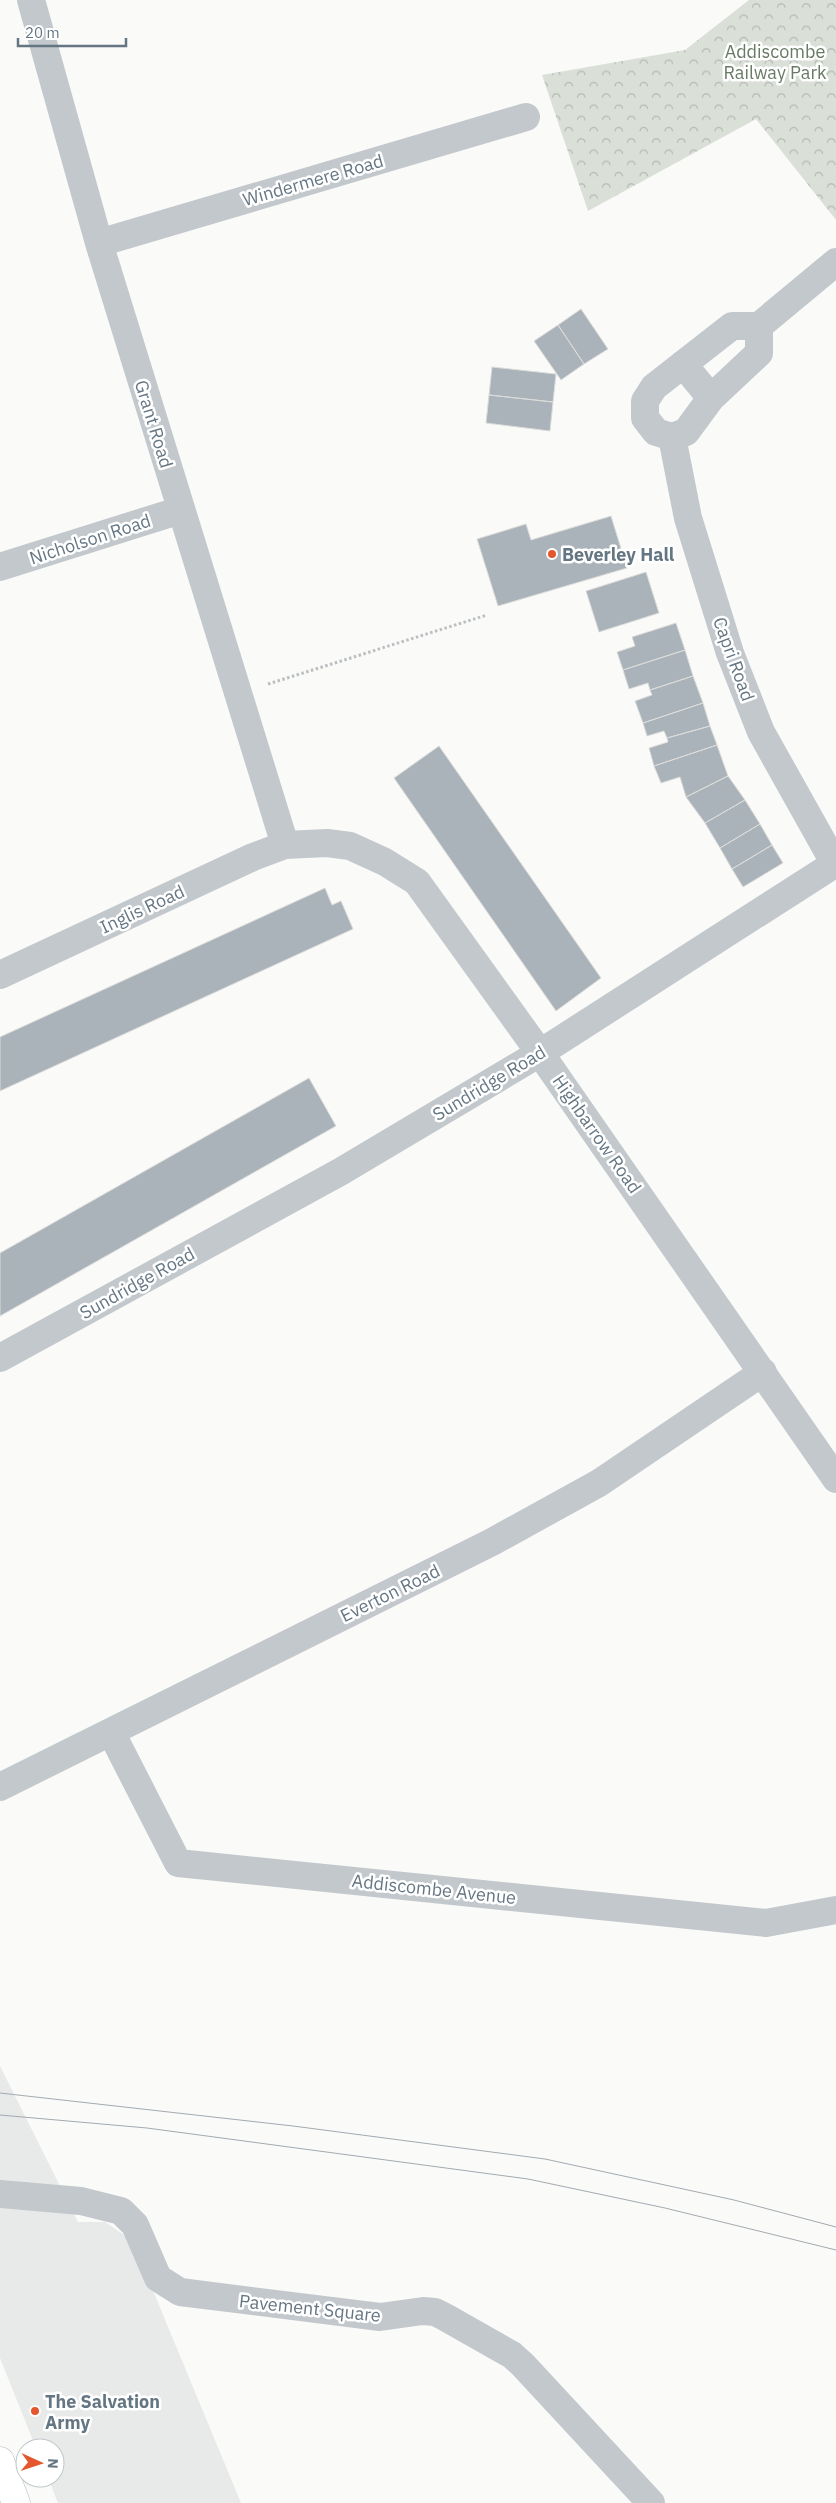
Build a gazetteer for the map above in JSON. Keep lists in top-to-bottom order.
{
  "streets": {
    "street": [
      "Windermere Road",
      "Grant Road",
      "Nicholson Road",
      "Capri Road",
      "Inglis Road",
      "Sundridge Road",
      "Highbarrow Road",
      "Everton Road",
      "Addiscombe Avenue",
      "Pavement Square"
    ]
  },
  "crossings": [
    ["Windermere Road", "Grant Road"],
    ["Grant Road", "Nicholson Road"],
    ["Grant Road", "Inglis Road"],
    ["Grant Road", "Highbarrow Road"],
    ["Capri Road", "Sundridge Road"],
    ["Inglis Road", "Highbarrow Road"],
    ["Sundridge Road", "Highbarrow Road"],
    ["Highbarrow Road", "Everton Road"],
    ["Everton Road", "Addiscombe Avenue"]
  ],
  "parks": ["Addiscombe Railway Park"],
  "places": ["Beverley Hall", "The Salvation Army"],
  "scale_bar": "20 m",
  "north": "right"
}
